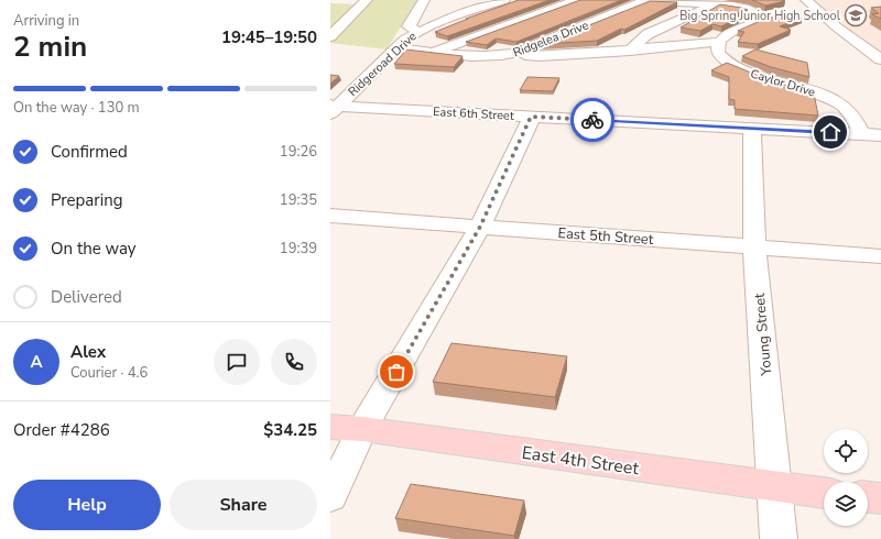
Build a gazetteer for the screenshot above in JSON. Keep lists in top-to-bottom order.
{
  "streets": {
    "main road": ["East 4th Street"],
    "street": [
      "Ridgelea Drive",
      "Ridgeroad Drive",
      "Caylor Drive",
      "East 6th Street",
      "East 5th Street",
      "Young Street"
    ]
  },
  "crossings": [
    ["Ridgelea Drive", "Ridgeroad Drive"],
    ["Ridgeroad Drive", "East 6th Street"],
    ["Caylor Drive", "East 6th Street"],
    ["East 6th Street", "Young Street"],
    ["East 5th Street", "Young Street"],
    ["Young Street", "East 4th Street"]
  ],
  "places": {
    "school or university": ["Big Spring Junior High School"]
  },
  "page": {
    "heading": ["2 min", "Arriving in", "19:45–19:50"],
    "panel": [
      "Alex",
      "Courier · 4.6",
      "Order #4286",
      "$34.25"
    ],
    "bar": "On the way · 130 m",
    "list": [
      ["Confirmed", "19:26"],
      ["Preparing", "19:35"],
      ["On the way", "19:39"],
      "Delivered"
    ],
    "round": "A",
    "buttons": ["Help", "Share"]
  }
}
